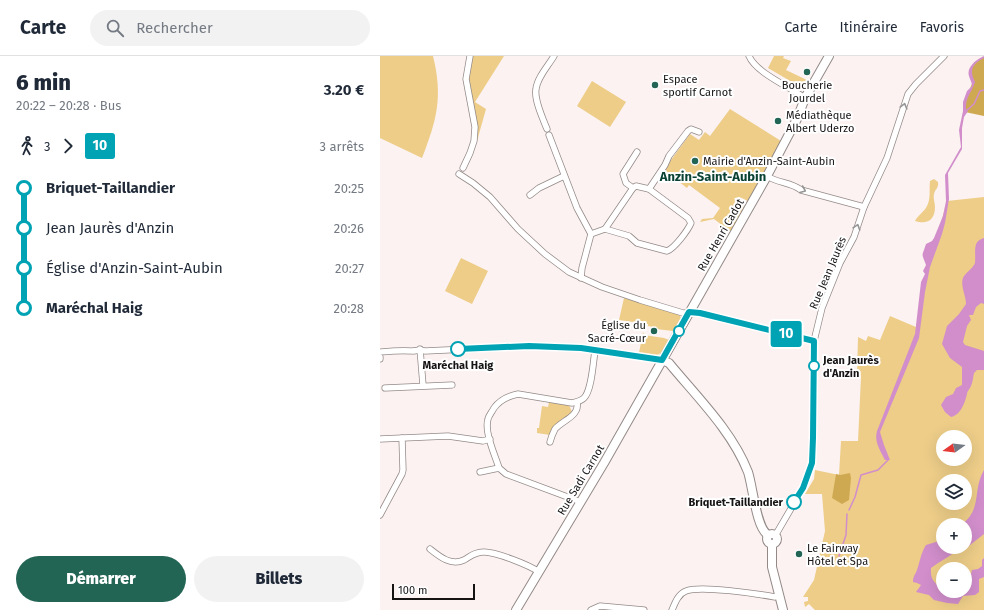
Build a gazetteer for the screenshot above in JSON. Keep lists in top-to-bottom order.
{
  "streets": {
    "main road": ["Rue Henri Cadot", "Rue Sadi Carnot"],
    "street": ["Rue Jean Jaurès"]
  },
  "crossings": [
    ["Rue Henri Cadot", "Rue Sadi Carnot"]
  ],
  "one_way": ["Rue Jean Jaurès"],
  "districts": ["Anzin-Saint-Aubin"],
  "places": [
    "Boucherie Jourdel",
    "Espace sportif Carnot",
    "Médiathèque Albert Uderzo",
    "Mairie d'Anzin-Saint-Aubin",
    "Église du Sacré-Cœur",
    "Maréchal Haig",
    "Jean Jaurès d'Anzin",
    "Briquet-Taillandier",
    "Le Fairway Hôtel et Spa"
  ],
  "lines": ["bus line 10"],
  "scale_bar": "100 m",
  "north": "left",
  "page": {
    "header": "Carte",
    "search": "Rechercher",
    "nav": ["Carte", "Itinéraire", "Favoris"],
    "heading": ["6 min", "20:22 – 20:28 · Bus", "3.20 €"],
    "on_map": "10",
    "legs": ["3", "10", "3 arrêts"],
    "list": [
      {
        "name": "Briquet-Taillandier",
        "value": "20:25"
      },
      {
        "name": "Jean Jaurès d'Anzin",
        "value": "20:26"
      },
      {
        "name": "Église d'Anzin-Saint-Aubin",
        "value": "20:27"
      },
      {
        "name": "Maréchal Haig",
        "value": "20:28"
      }
    ],
    "map_buttons": ["+", "−"],
    "buttons": ["Démarrer", "Billets"],
    "scale": "100 m"
  }
}
